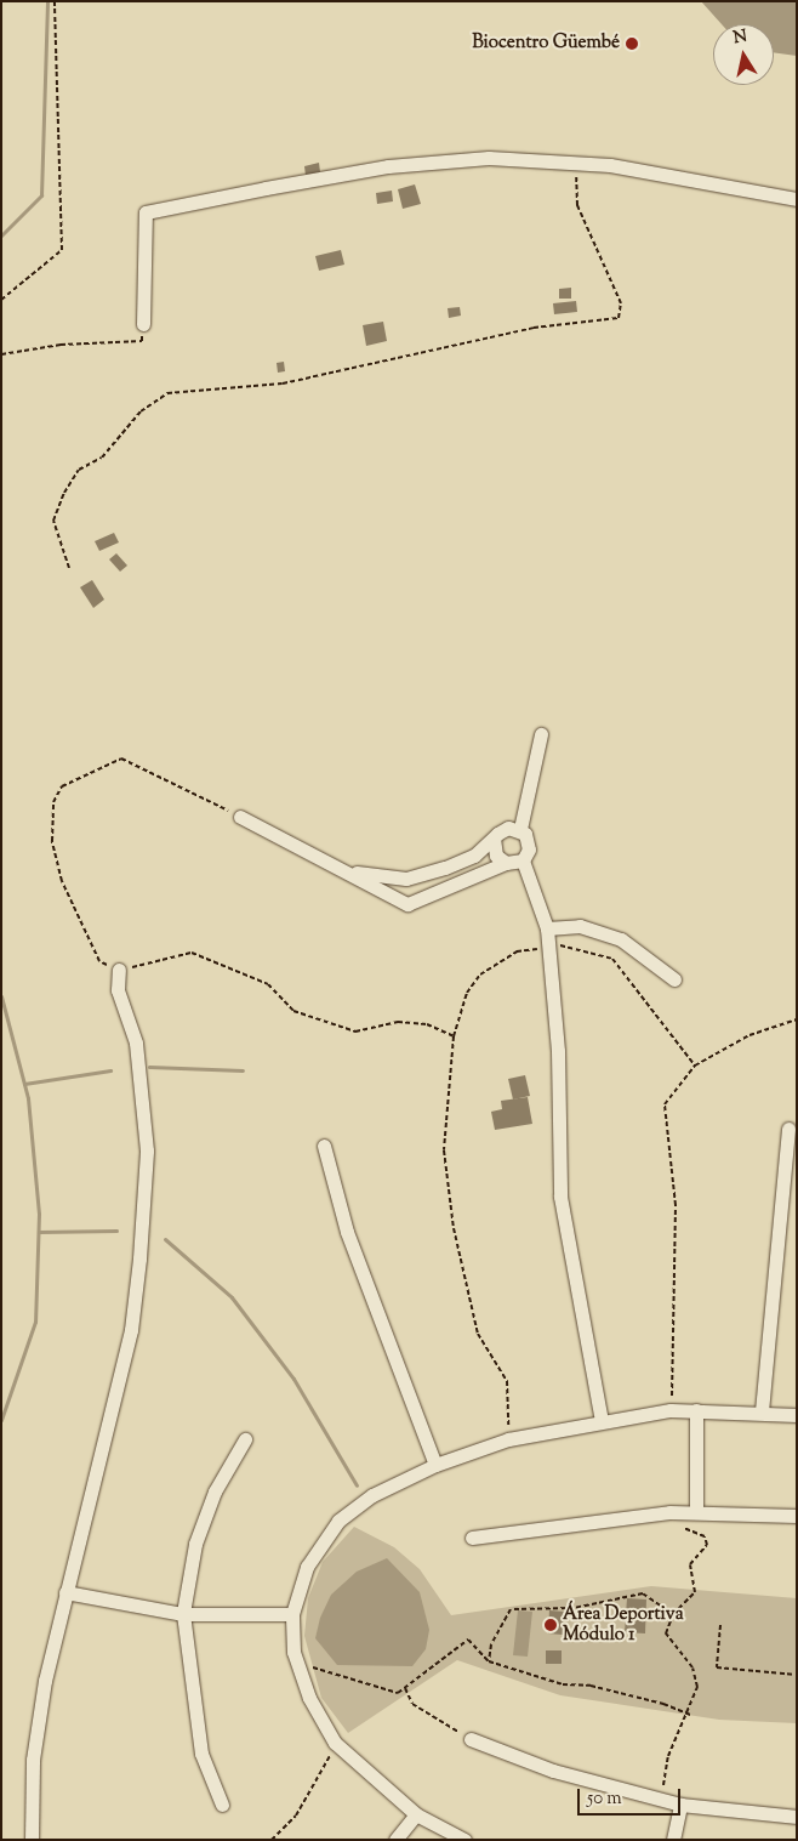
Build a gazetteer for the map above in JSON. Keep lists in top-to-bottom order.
{
  "places": ["Biocentro Güembé", "Área Deportiva Módulo 1"],
  "scale_bar": "50 m",
  "north": "top"
}
